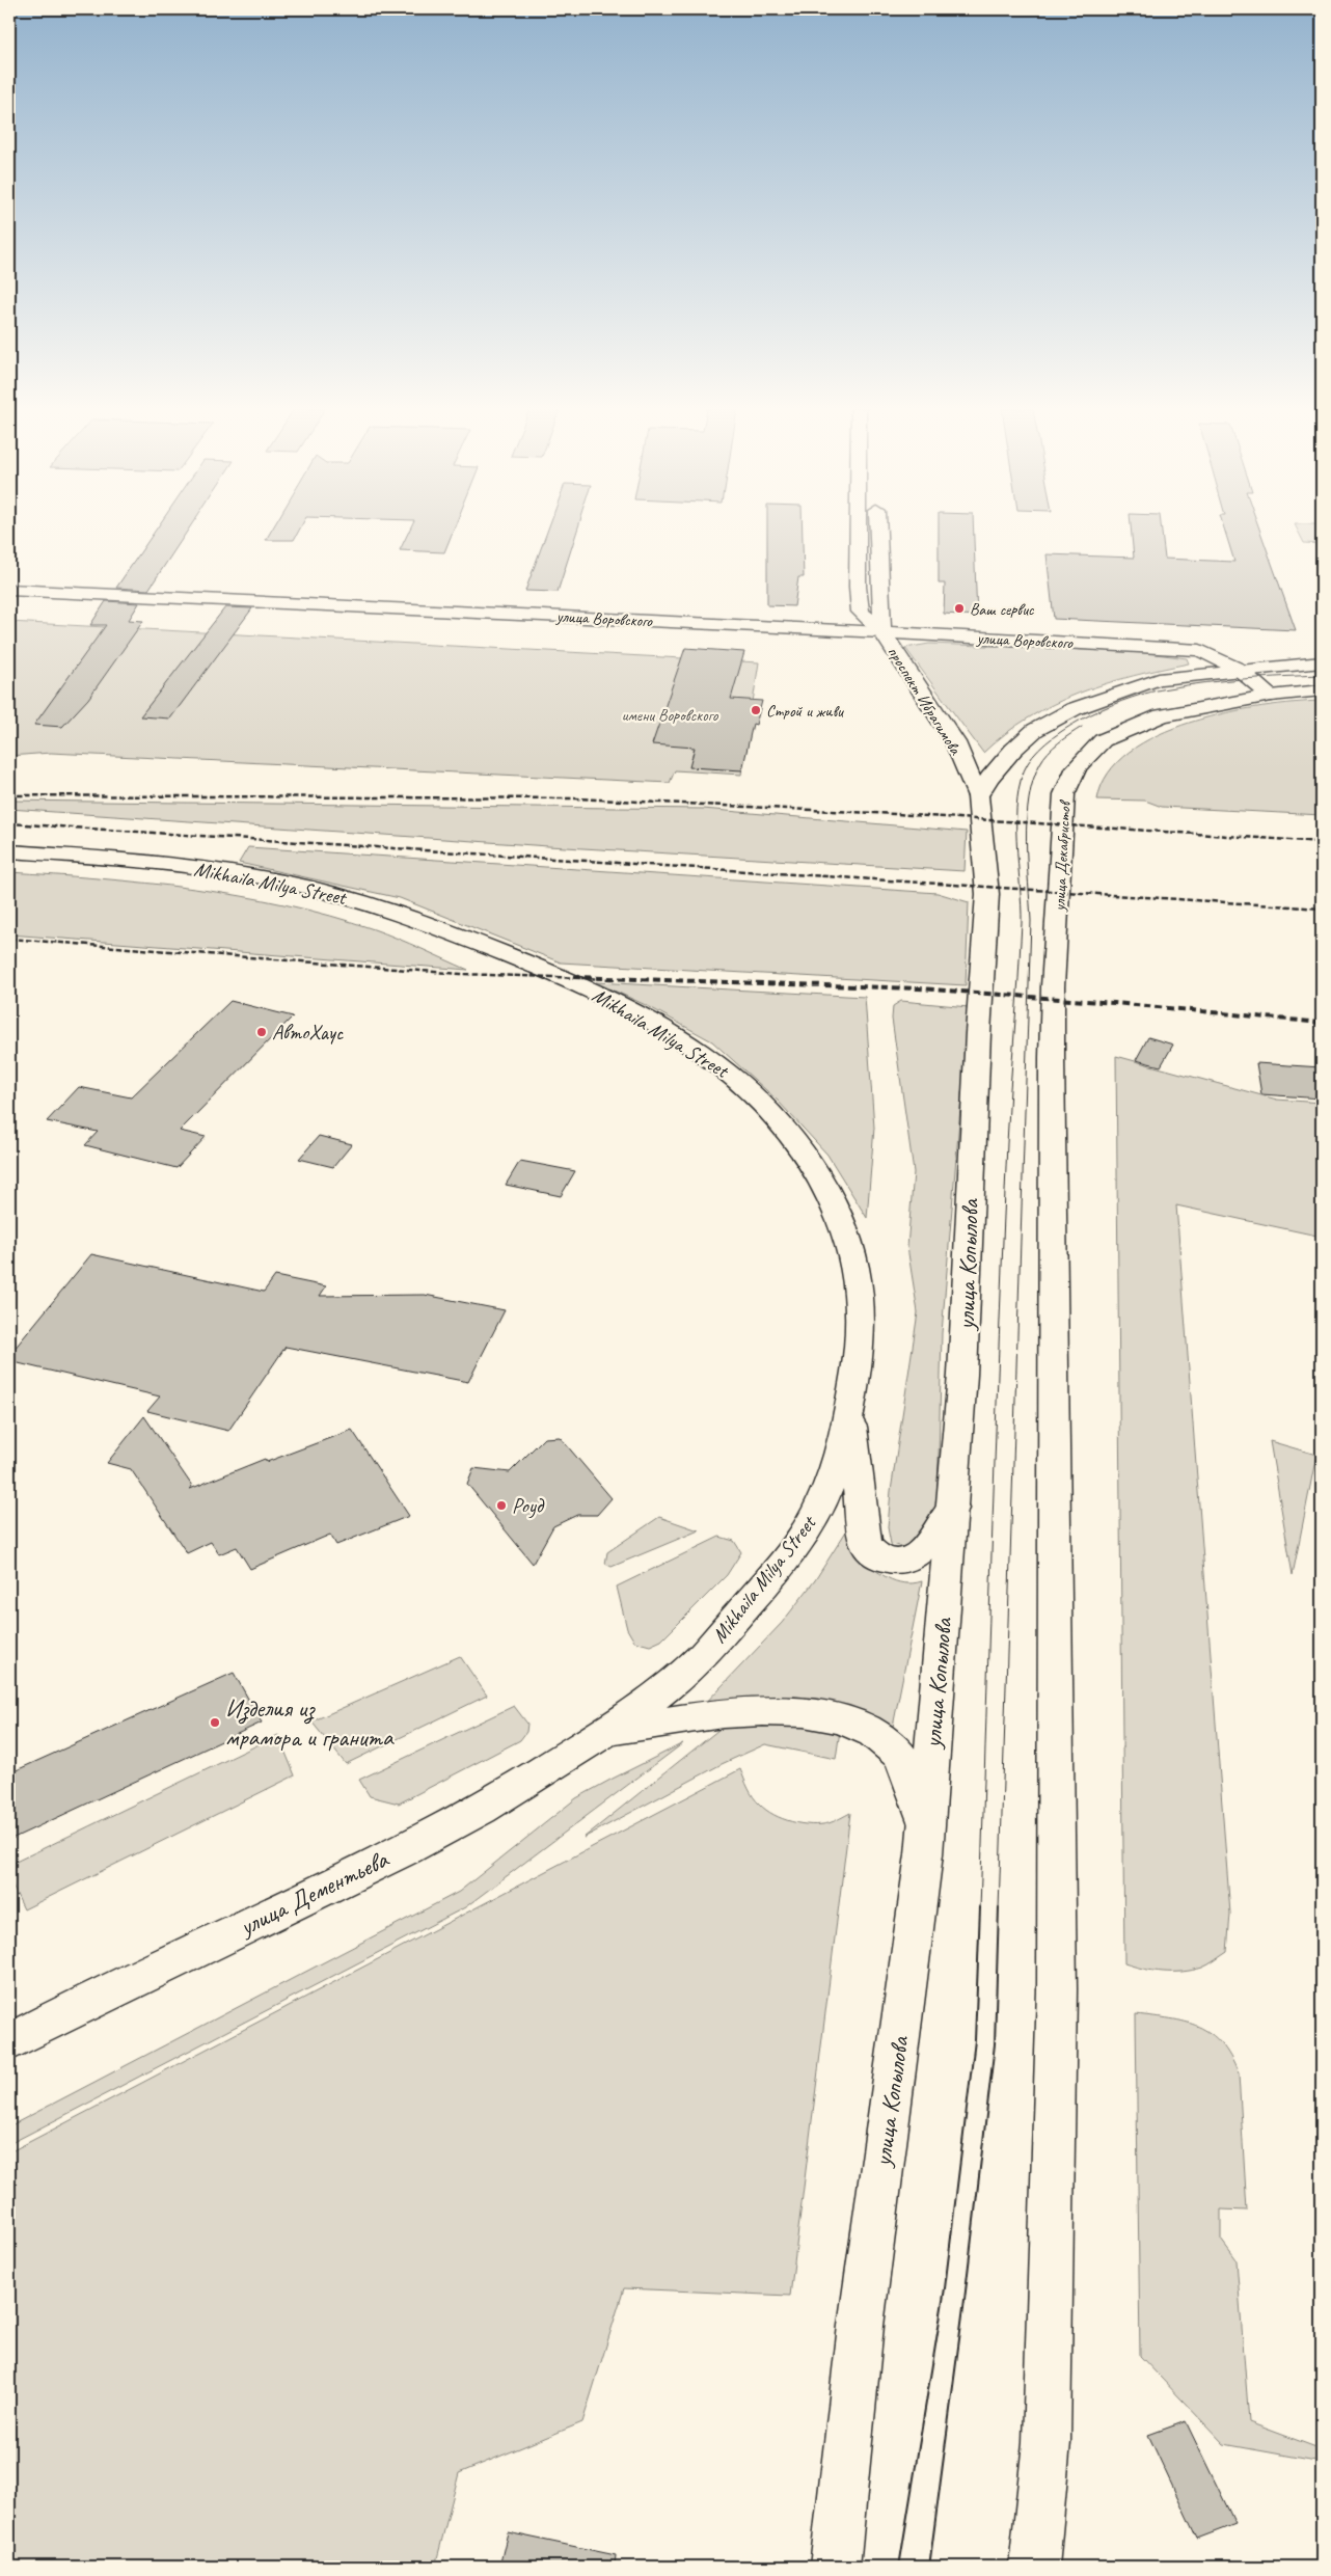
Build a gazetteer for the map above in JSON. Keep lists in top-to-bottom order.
{
  "streets": {
    "main road": [
      "улица Воровского",
      "проспект Ибрагимова",
      "улица Декабристов",
      "Mikhaila Milya Street",
      "улица Копылова",
      "улица Дементьева"
    ]
  },
  "crossings": [
    ["улица Воровского", "проспект Ибрагимова"],
    ["улица Воровского", "улица Декабристов"],
    ["проспект Ибрагимова", "улица Копылова"],
    ["Mikhaila Milya Street", "улица Дементьева"]
  ],
  "parks": ["имени Воровского"],
  "places": [
    "Ваш сервис",
    "Строй и живи",
    "АвтоХаус",
    "Роуд",
    "Изделия из мрамора и гранита"
  ]
}
